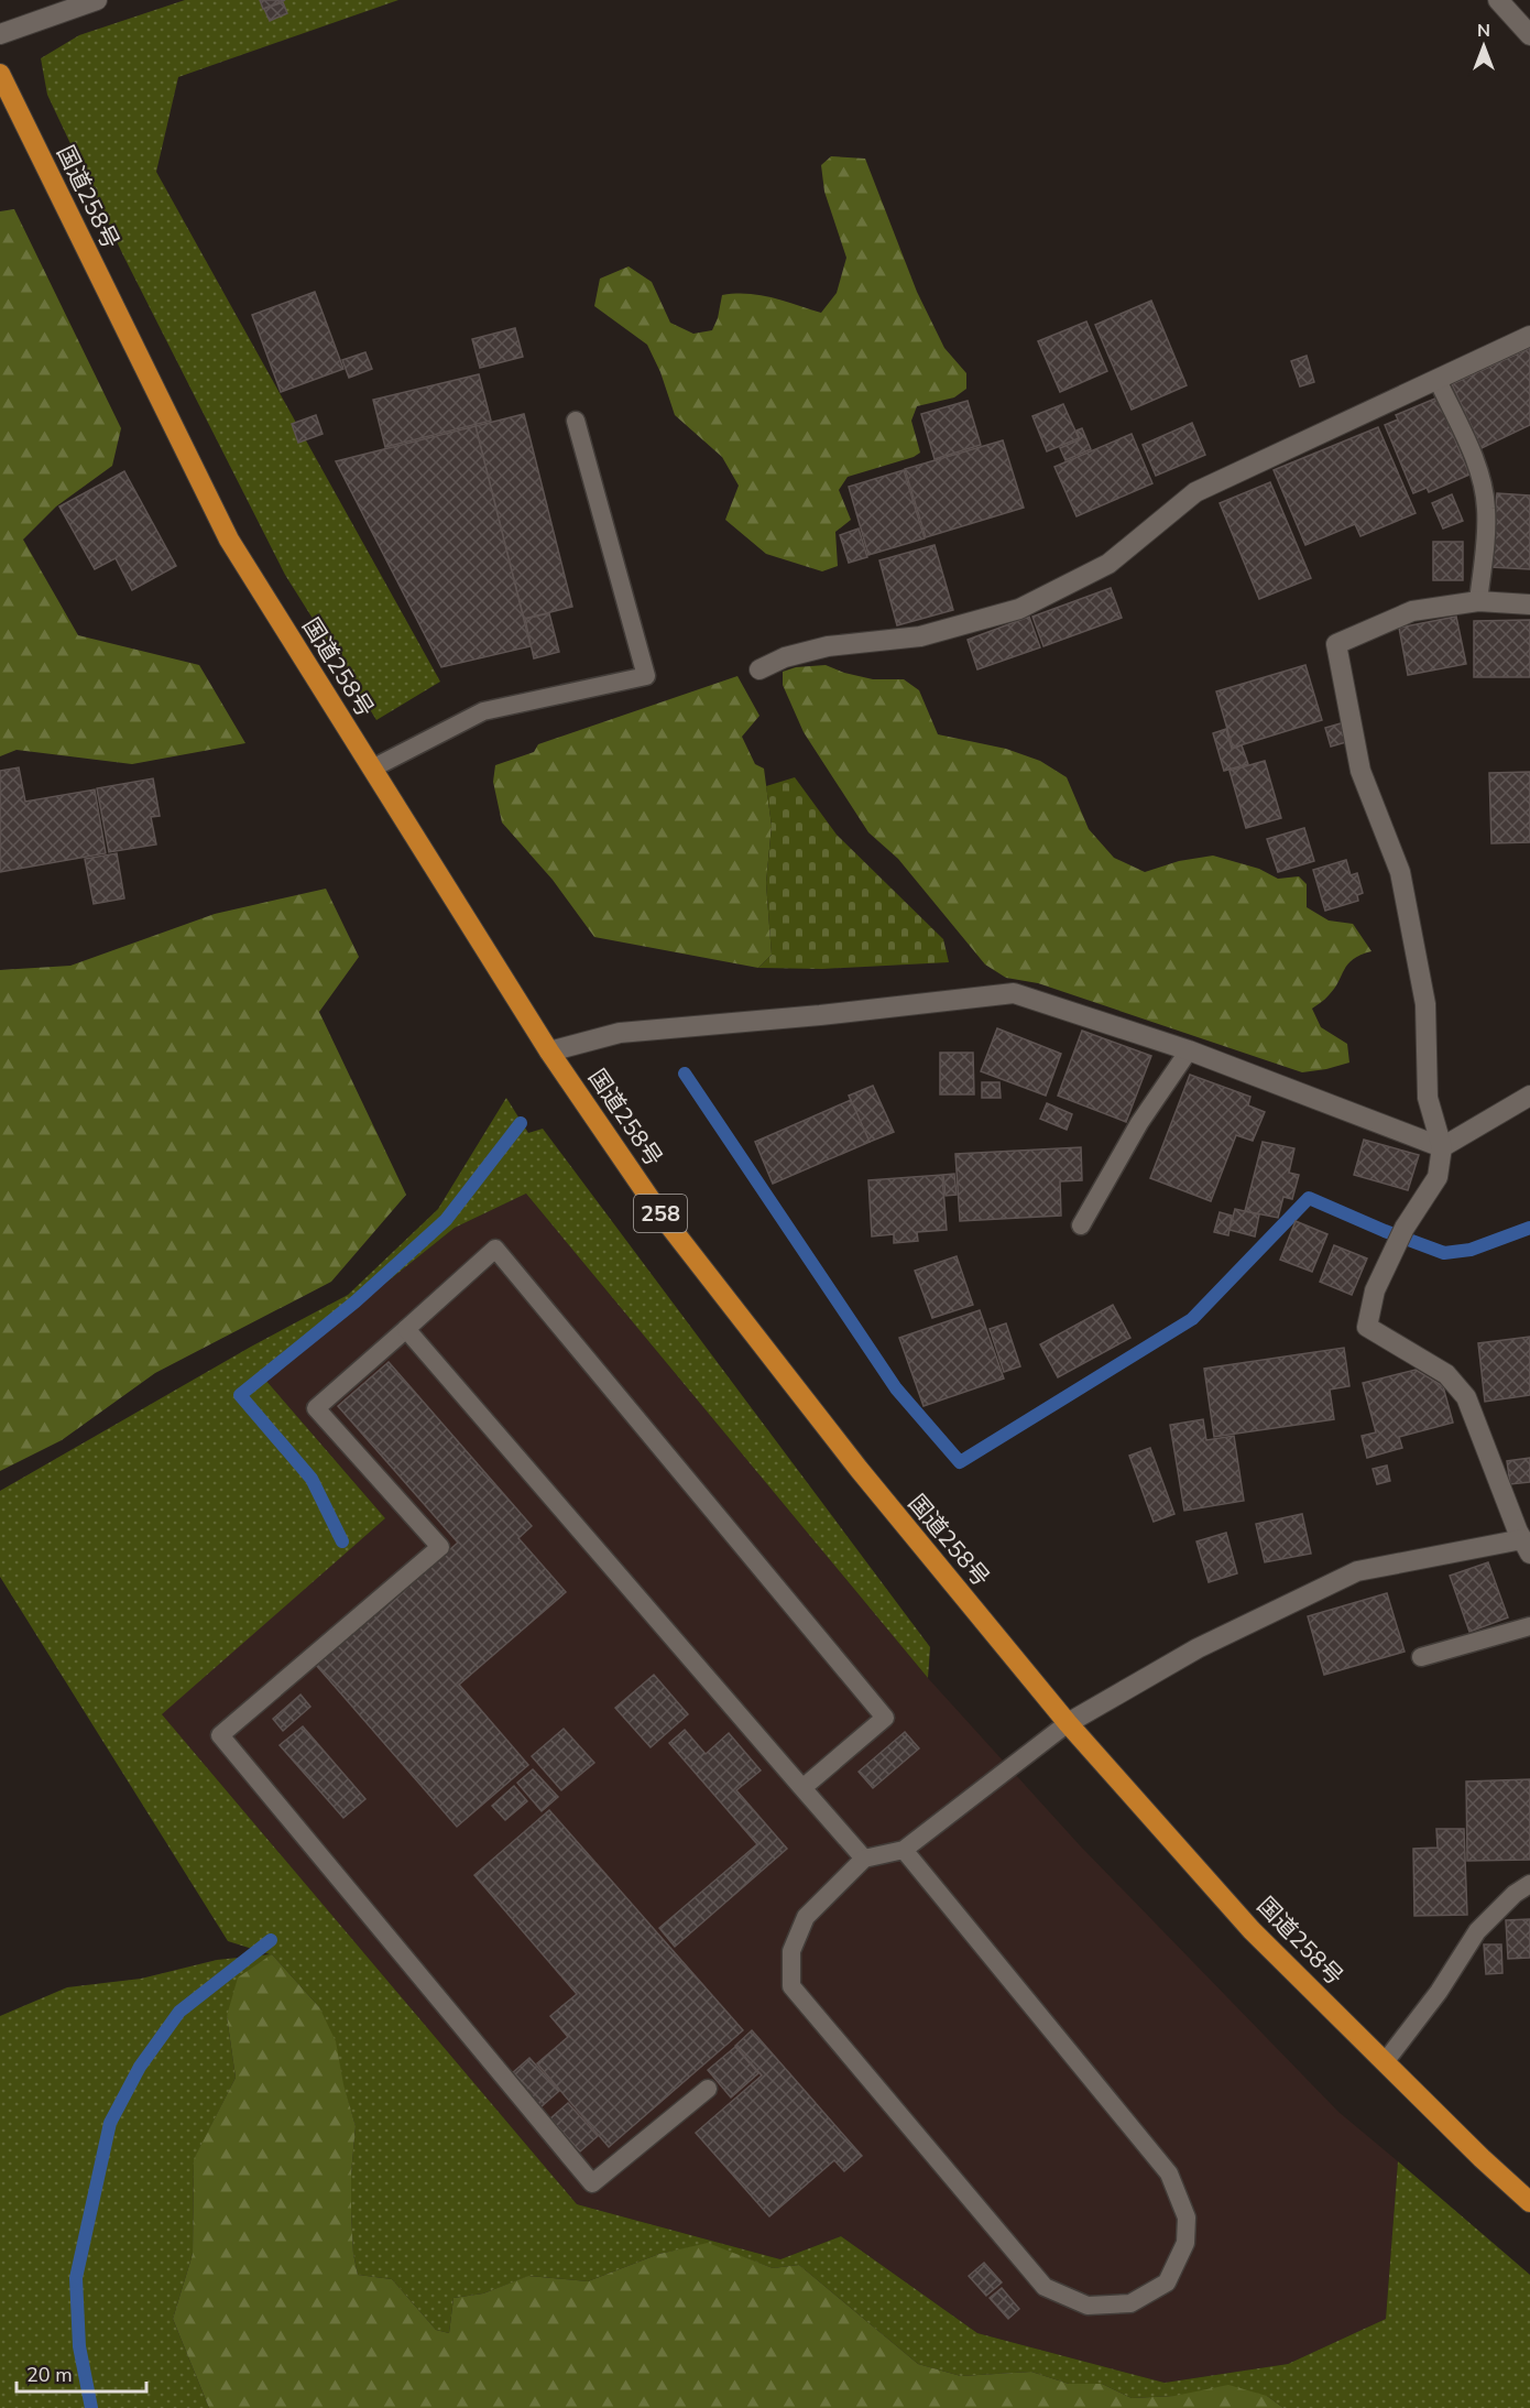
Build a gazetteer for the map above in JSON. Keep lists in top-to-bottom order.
{
  "streets": {
    "highway": ["国道258号", "258"]
  },
  "scale_bar": "20 m",
  "north": "top"
}
